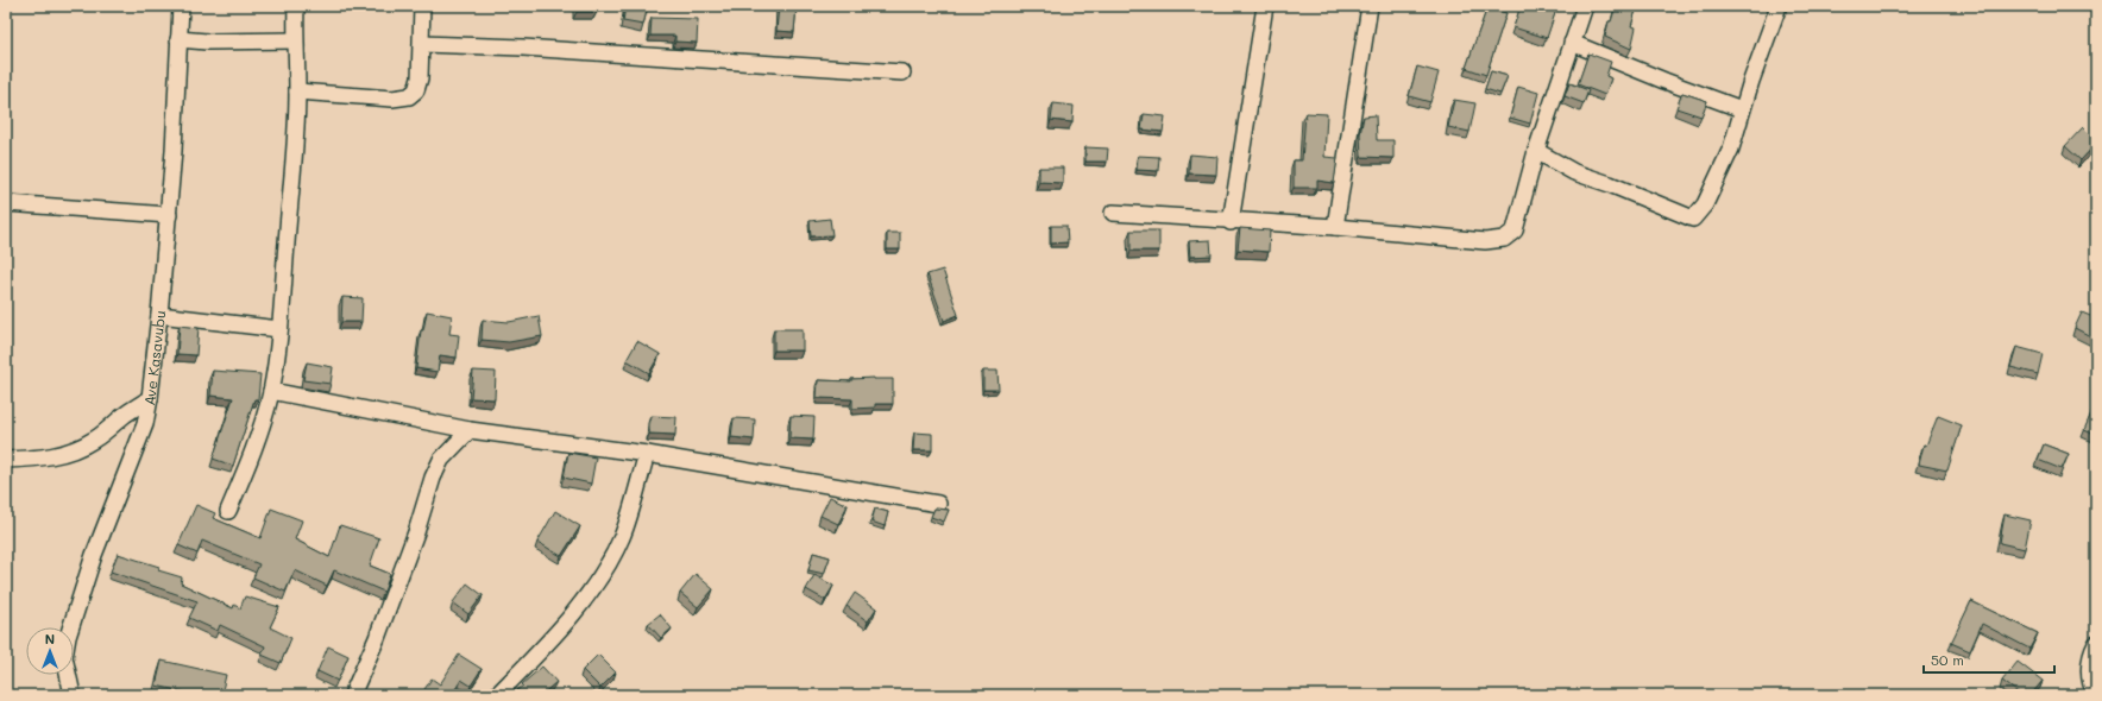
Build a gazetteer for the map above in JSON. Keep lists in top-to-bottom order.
{
  "streets": {
    "street": ["Ave Kasavubu"]
  },
  "scale_bar": "50 m",
  "north": "top"
}
